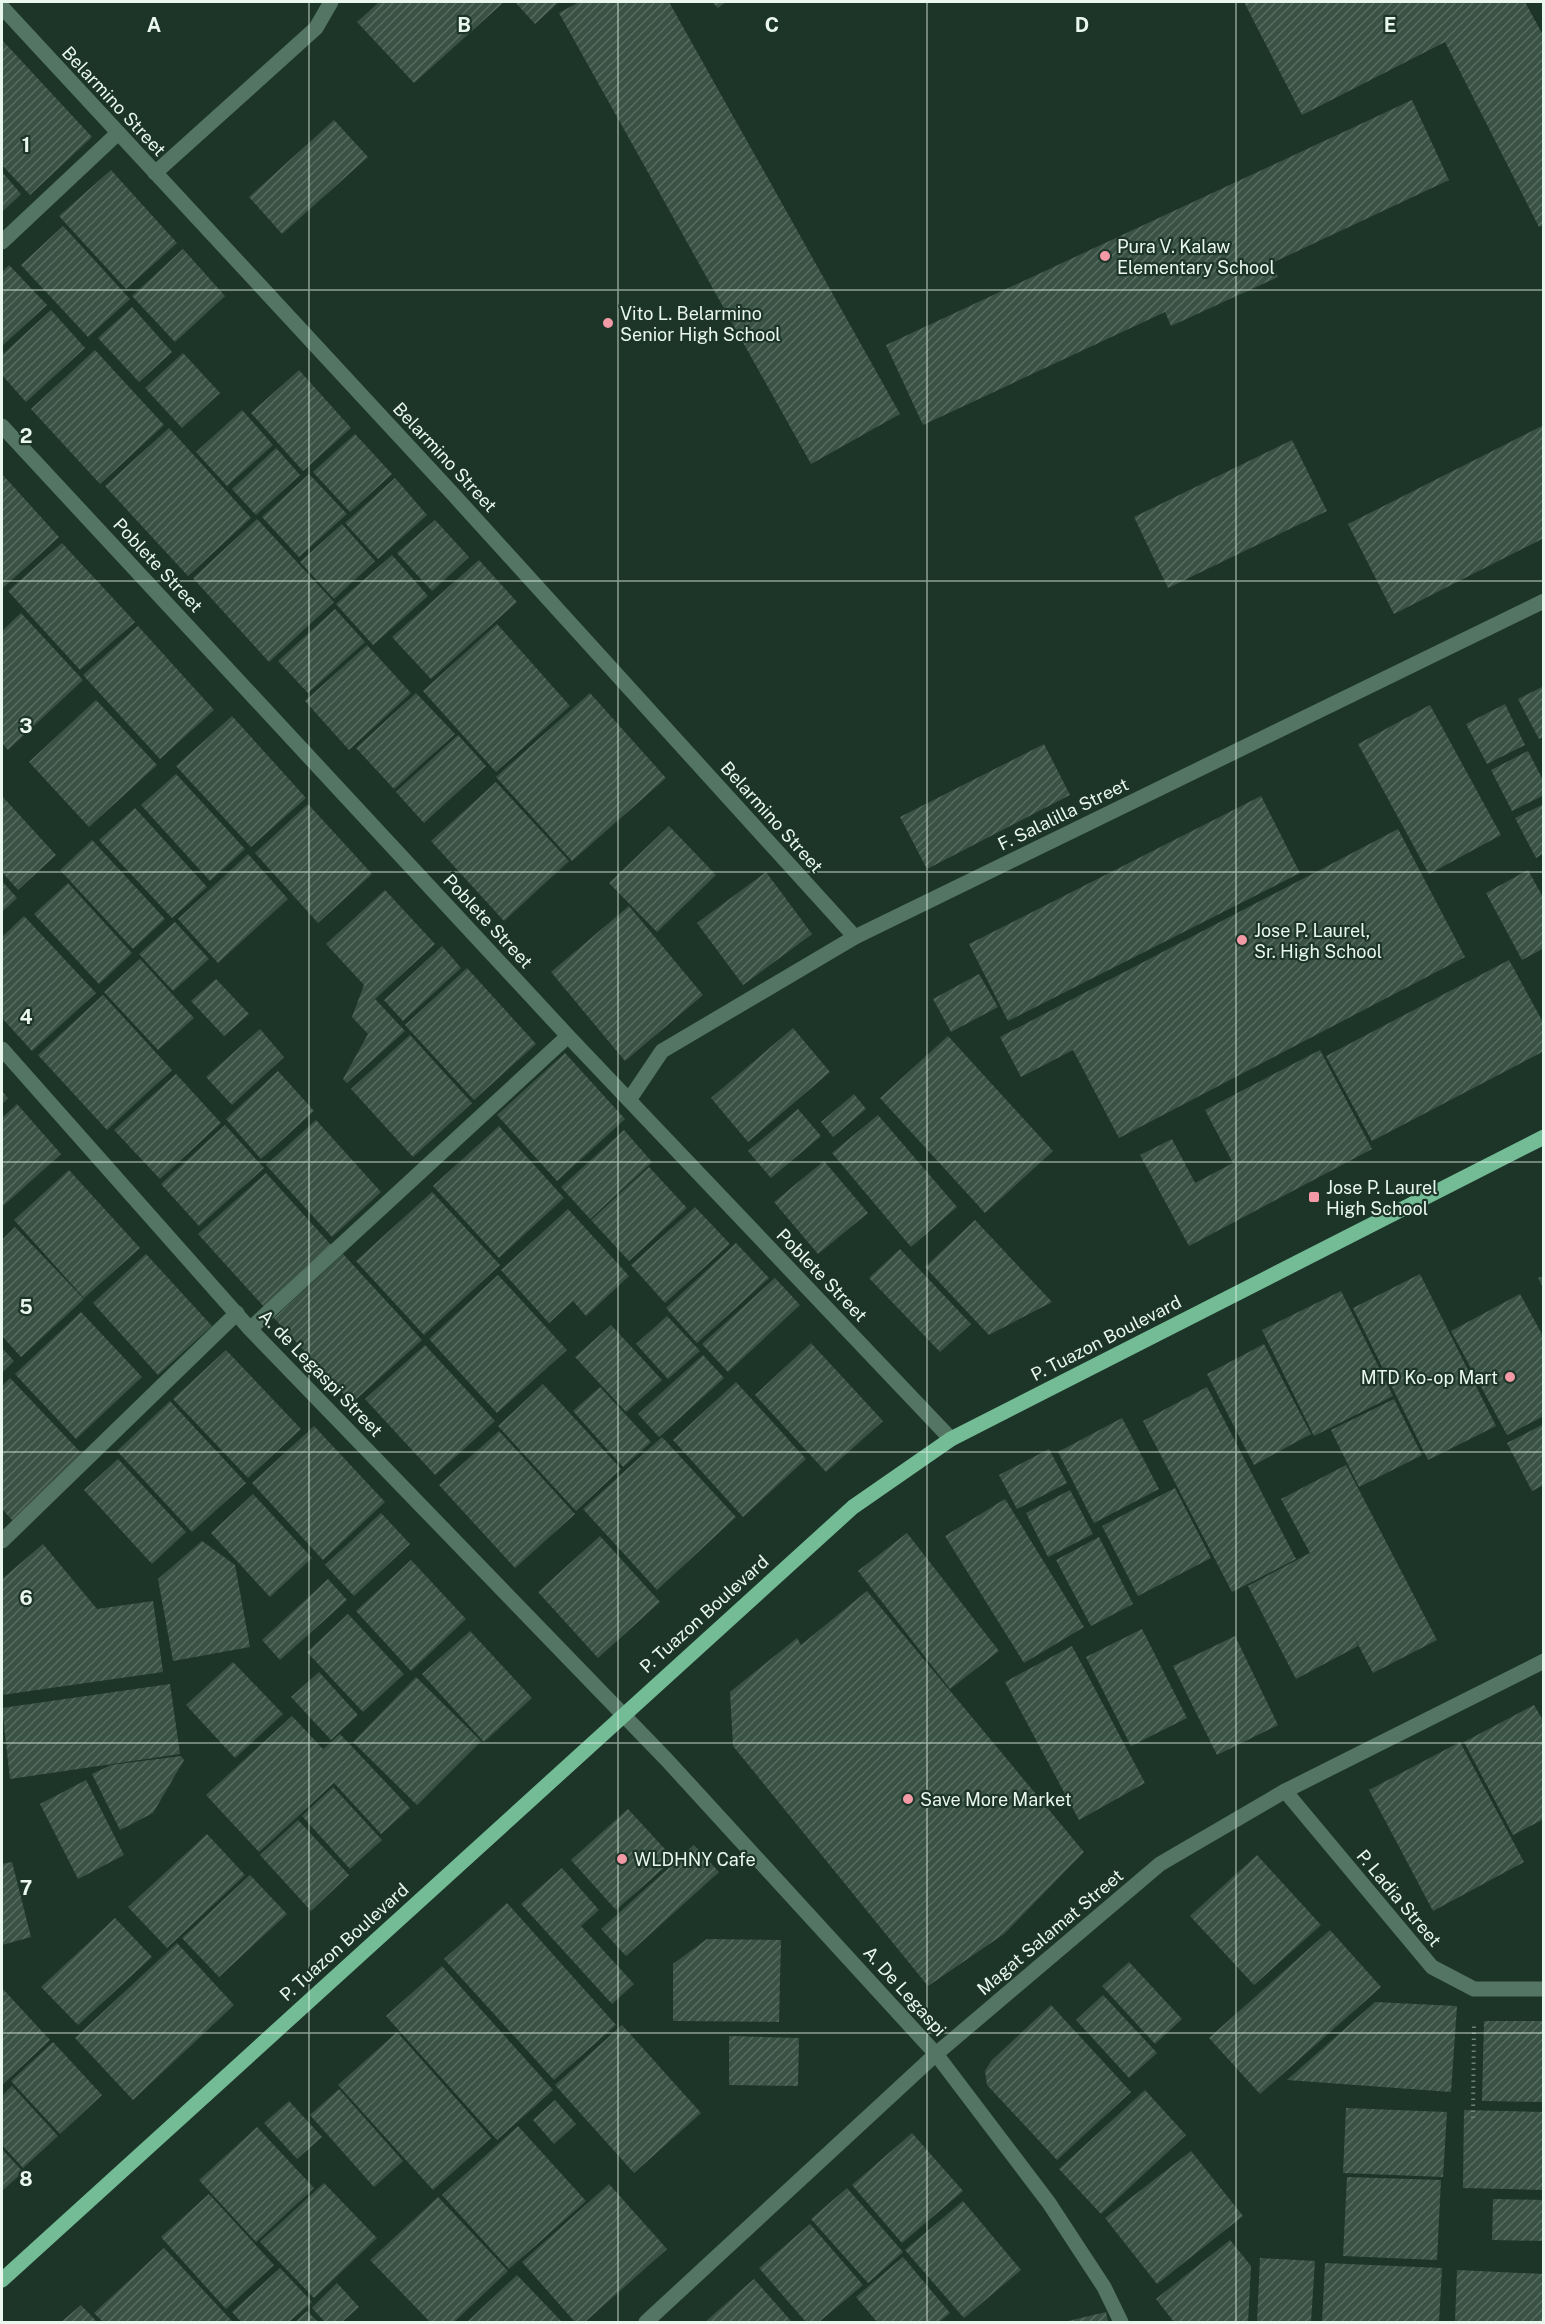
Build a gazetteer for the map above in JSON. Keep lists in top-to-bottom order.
{
  "streets": {
    "main road": ["P. Tuazon Boulevard"],
    "street": [
      "Belarmino Street",
      "Poblete Street",
      "F. Salalilla Street",
      "A. de Legaspi Street",
      "P. Ladia Street",
      "Magat Salamat Street",
      "A. De Legaspi"
    ]
  },
  "crossings": [
    ["Belarmino Street", "F. Salalilla Street"],
    ["Poblete Street", "F. Salalilla Street"],
    ["Poblete Street", "P. Tuazon Boulevard"],
    ["P. Tuazon Boulevard", "A. de Legaspi Street"],
    ["P. Tuazon Boulevard", "A. De Legaspi"],
    ["A. de Legaspi Street", "A. De Legaspi"],
    ["P. Ladia Street", "Magat Salamat Street"],
    ["Magat Salamat Street", "A. De Legaspi"]
  ],
  "places": {
    "other": [
      "Pura V. Kalaw Elementary School",
      "Vito L. Belarmino Senior High School",
      "Jose P. Laurel, Sr. High School",
      "MTD Ko-op Mart",
      "Save More Market",
      "WLDHNY Cafe"
    ],
    "transit": ["Jose P. Laurel High School"]
  },
  "grid": {
    "columns": [
      "A",
      "B",
      "C",
      "D",
      "E"
    ],
    "rows": [
      "1",
      "2",
      "3",
      "4",
      "5",
      "6",
      "7",
      "8"
    ]
  }
}
